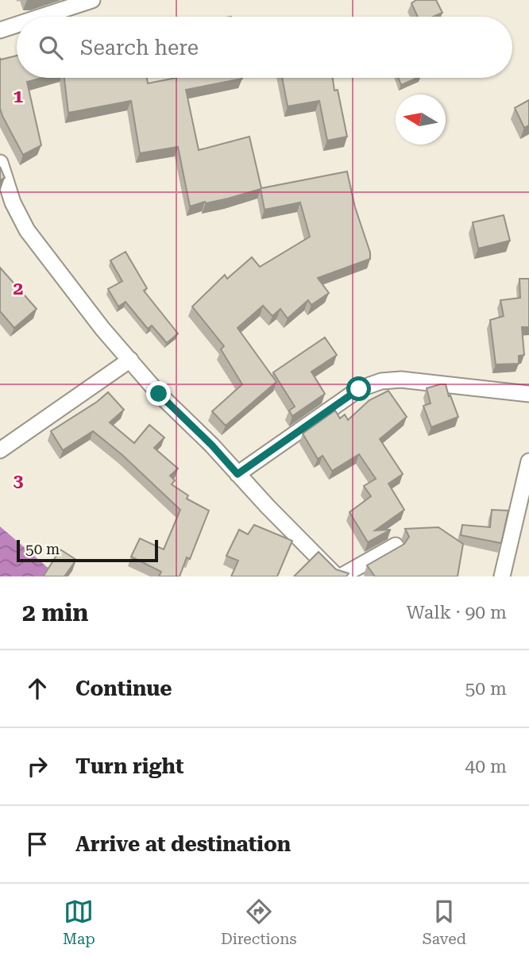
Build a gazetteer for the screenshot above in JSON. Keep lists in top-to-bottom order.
{
  "scale_bar": "50 m",
  "north": "left",
  "page": {
    "search": "Search here",
    "scale": "50 m",
    "heading": ["2 min", "Walk · 90 m"],
    "list": [
      ["Continue", "50 m"],
      ["Turn right", "40 m"],
      "Arrive at destination"
    ],
    "nav": ["Map", "Directions", "Saved"]
  },
  "grid": {
    "rows": ["1", "2", "3"]
  }
}
